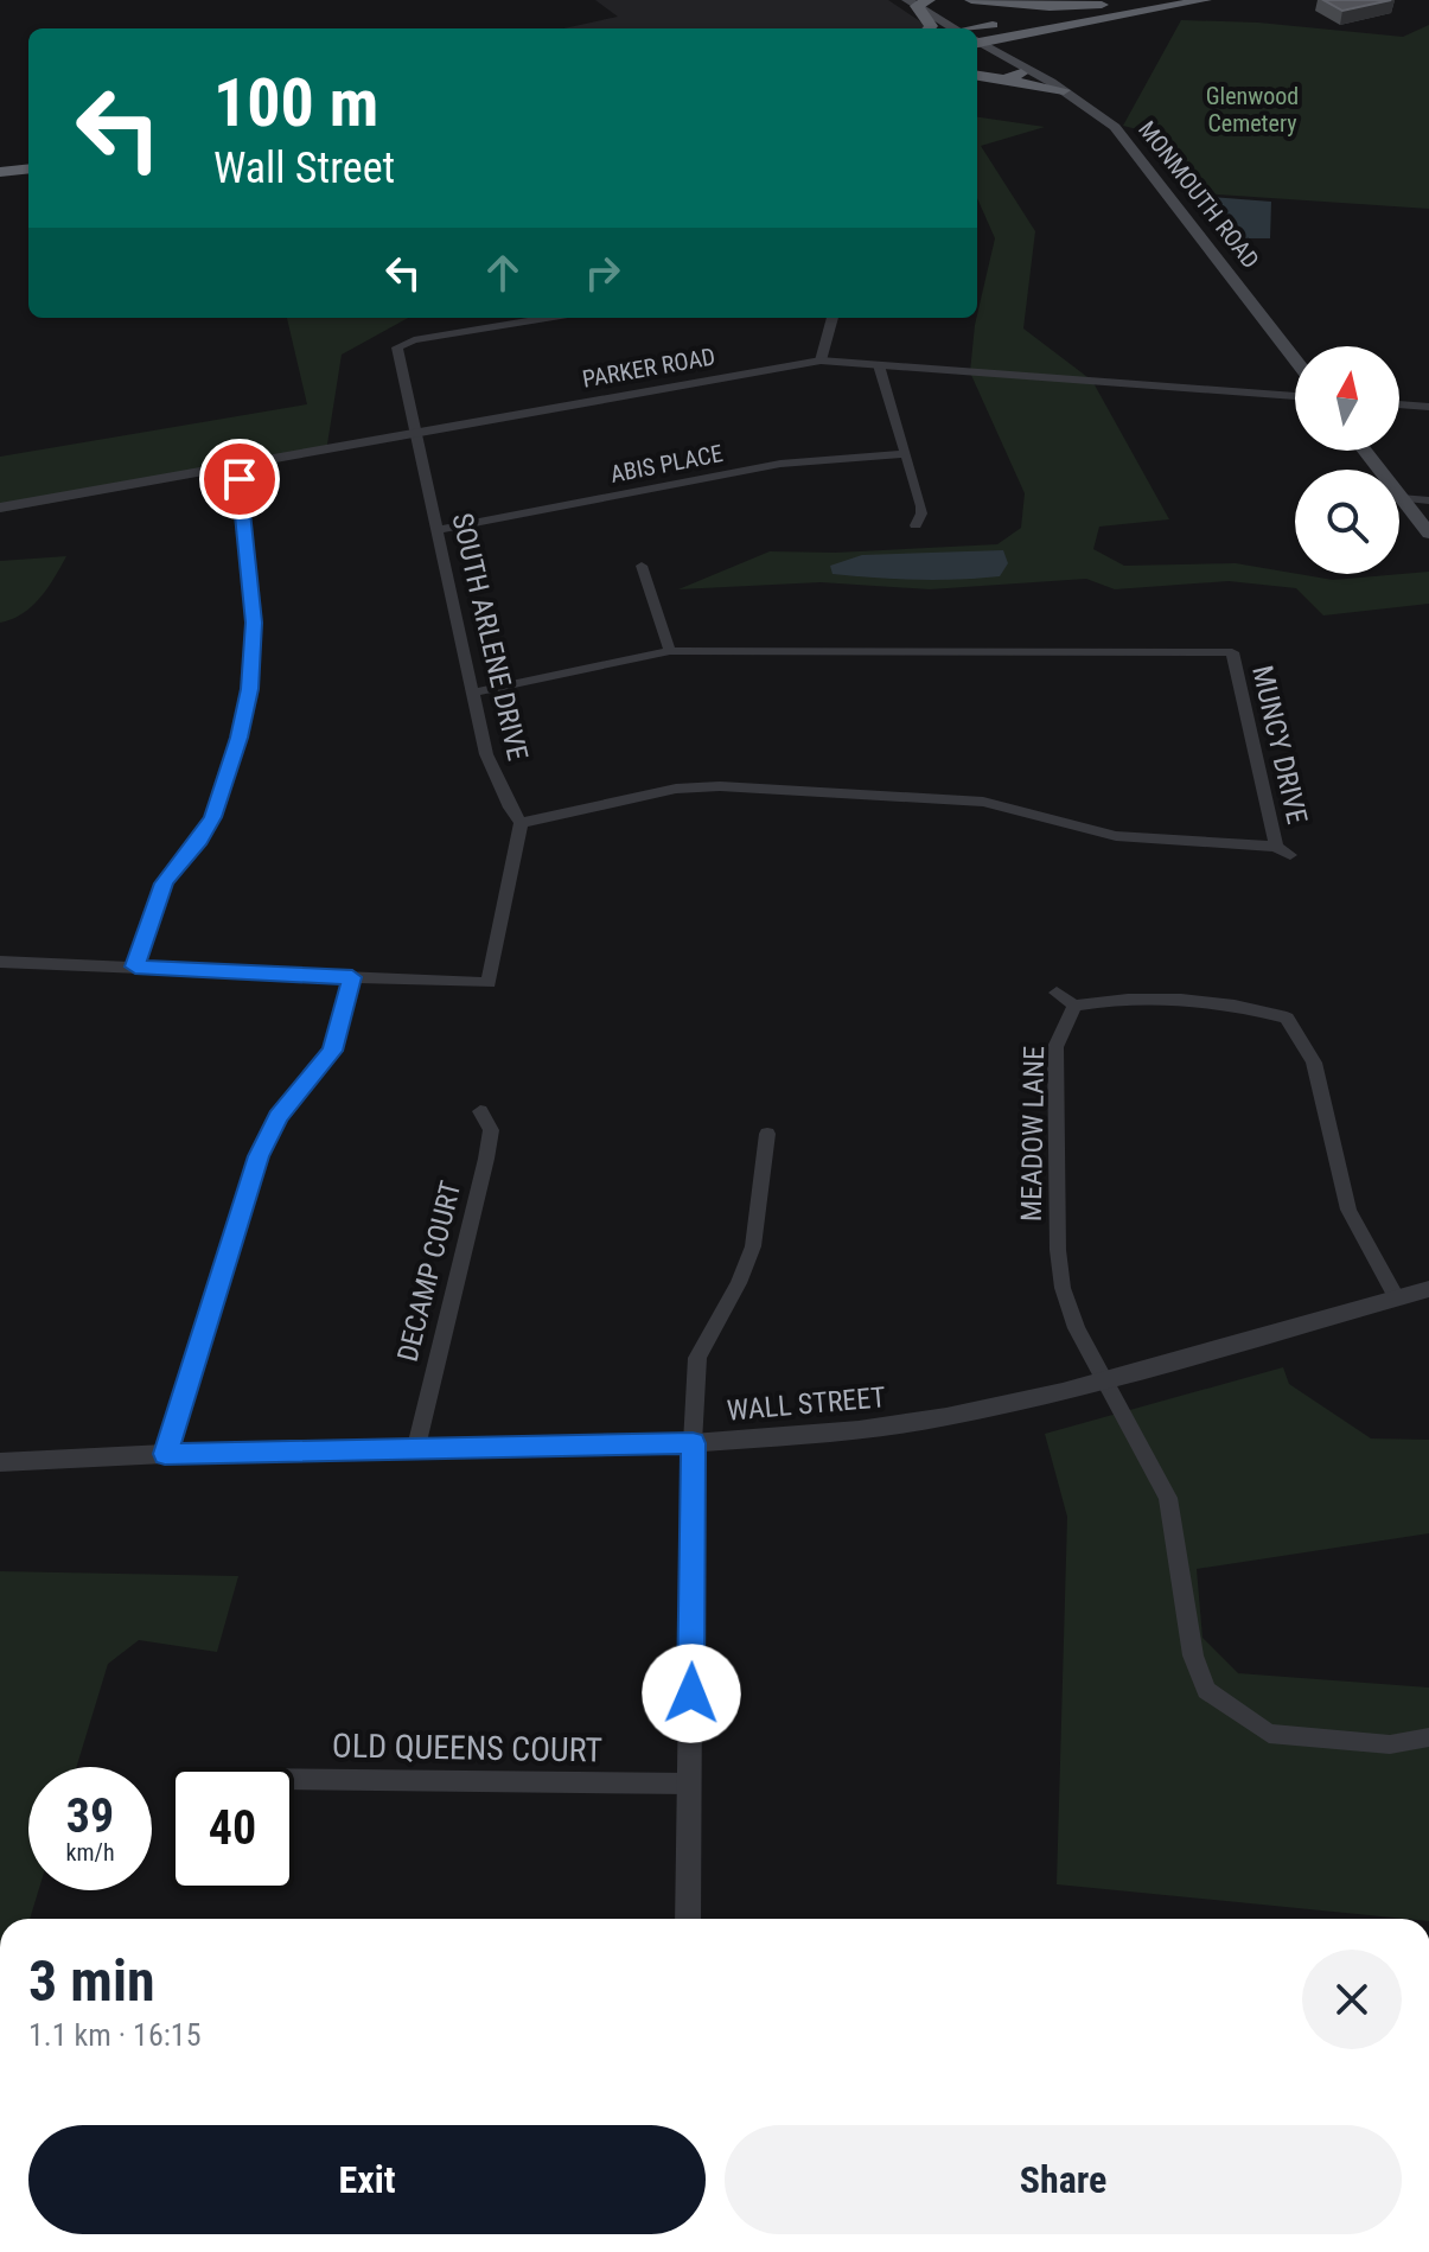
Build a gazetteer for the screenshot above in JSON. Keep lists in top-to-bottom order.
{
  "streets": {
    "main road": ["MONMOUTH ROAD"],
    "street": [
      "PARKER ROAD",
      "ABIS PLACE",
      "SOUTH ARLENE DRIVE",
      "MUNCY DRIVE",
      "MEADOW LANE",
      "DECAMP COURT",
      "WALL STREET",
      "OLD QUEENS COURT"
    ]
  },
  "crossings": [
    ["PARKER ROAD", "SOUTH ARLENE DRIVE"],
    ["ABIS PLACE", "SOUTH ARLENE DRIVE"],
    ["SOUTH ARLENE DRIVE", "MUNCY DRIVE"],
    ["MEADOW LANE", "WALL STREET"],
    ["DECAMP COURT", "WALL STREET"]
  ],
  "parks": ["Glenwood Cemetery"],
  "north": "top",
  "page": {
    "turn": ["100 m", "Wall Street"],
    "speed": "39 km/h",
    "limit": "40",
    "heading": ["3 min", "1.1 km · 16:15"],
    "buttons": ["Exit", "Share"]
  }
}
